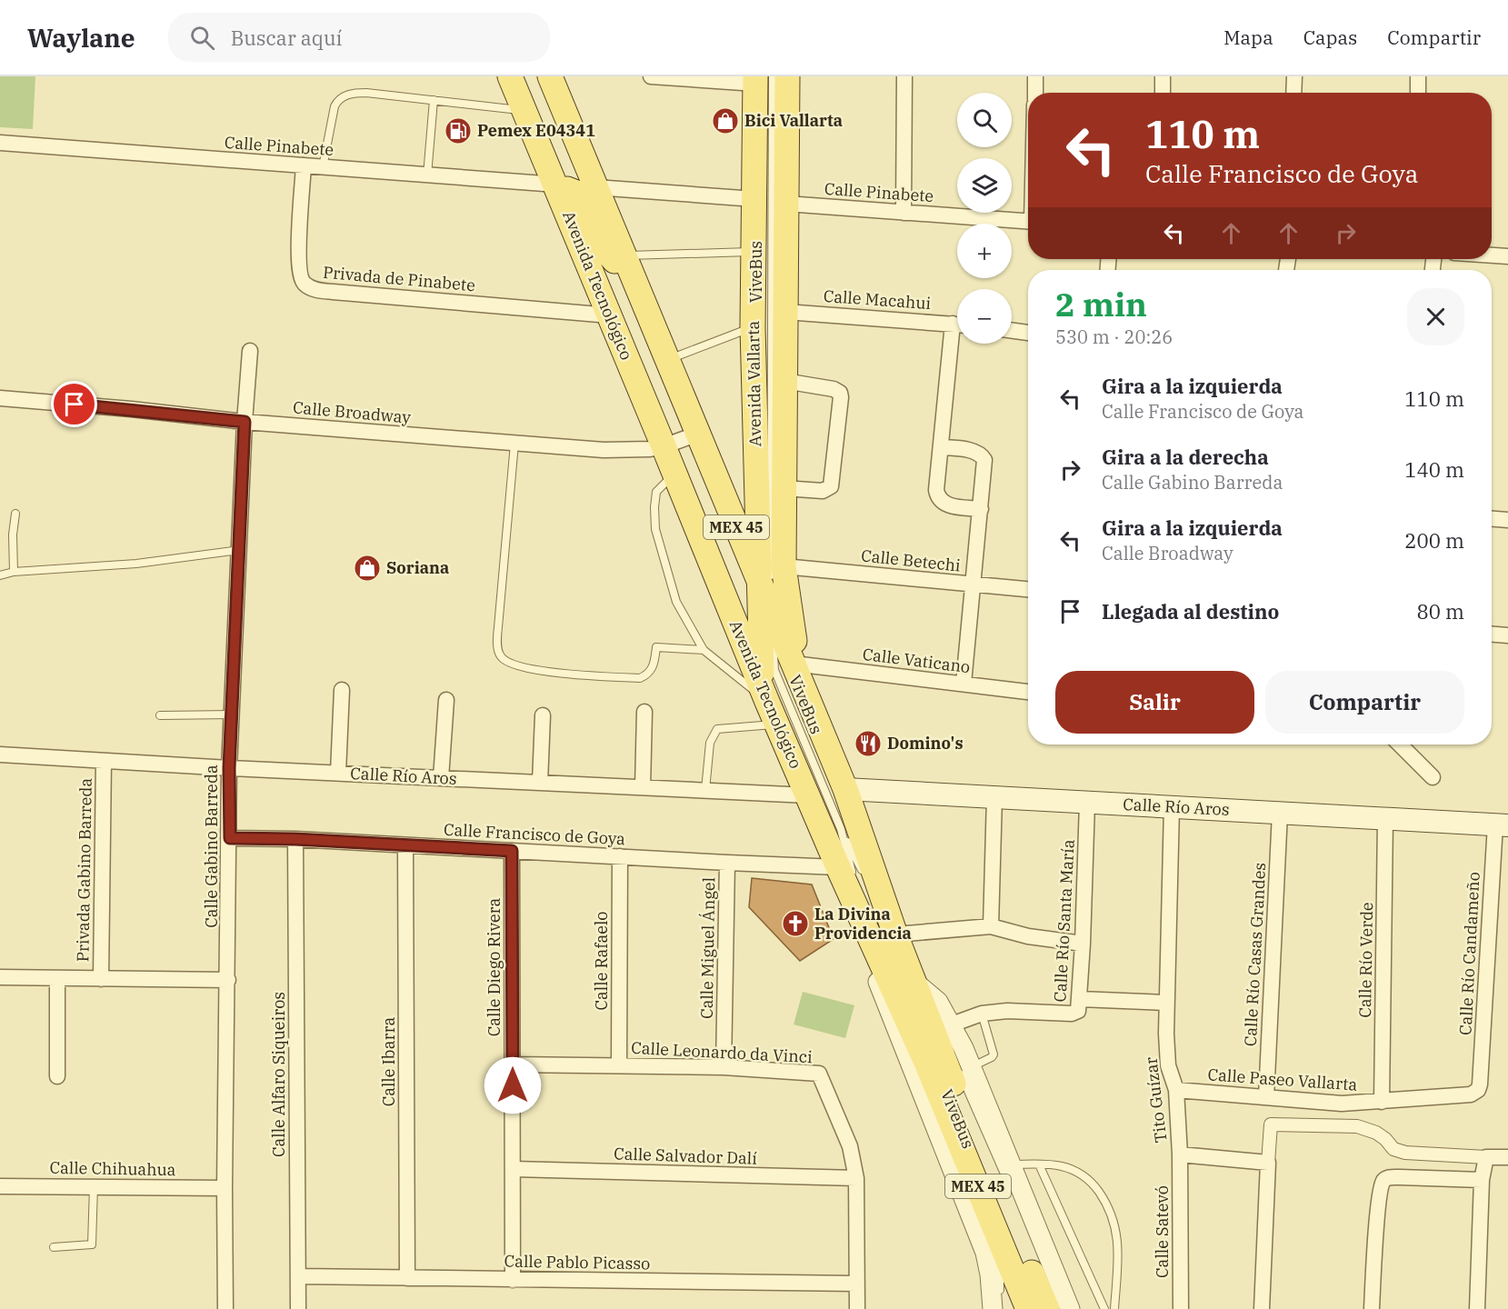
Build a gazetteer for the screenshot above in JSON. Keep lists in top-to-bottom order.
{
  "streets": {
    "main road": [
      "Avenida Tecnológico",
      "Avenida Vallarta",
      "MEX 45",
      "Calle Río Aros"
    ],
    "street": [
      "Calle Pinabete",
      "Privada de Pinabete",
      "Calle Macahui",
      "Calle Broadway",
      "Calle Betechi",
      "Calle Vaticano",
      "Calle Francisco de Goya",
      "Calle Gabino Barreda",
      "Privada Gabino Barreda",
      "Calle Río Santa María",
      "Calle Miguel Ángel",
      "Calle Río Candameño",
      "Calle Río Casas Grandes",
      "Calle Río Verde",
      "Calle Rafaelo",
      "Calle Diego Rivera",
      "Calle Leonardo da Vinci",
      "Calle Ibarra",
      "Calle Alfaro Siqueiros",
      "Calle Paseo Vallarta",
      "Tito Guízar",
      "Calle Salvador Dalí",
      "Calle Chihuahua",
      "Calle Satevó",
      "Calle Pablo Picasso"
    ],
    "lane": ["ViveBus"]
  },
  "crossings": [
    ["Calle Pinabete", "Privada de Pinabete"],
    ["Calle Pinabete", "Avenida Tecnológico"],
    ["Calle Pinabete", "Avenida Vallarta"],
    ["ViveBus", "Avenida Tecnológico"],
    ["ViveBus", "Avenida Vallarta"],
    ["Privada de Pinabete", "Avenida Tecnológico"],
    ["Avenida Tecnológico", "Avenida Vallarta"],
    ["Avenida Tecnológico", "Calle Broadway"],
    ["Avenida Tecnológico", "Calle Vaticano"],
    ["Avenida Tecnológico", "Calle Río Aros"],
    ["Avenida Tecnológico", "Calle Francisco de Goya"],
    ["Calle Macahui", "Avenida Vallarta"],
    ["Avenida Vallarta", "Calle Betechi"],
    ["Avenida Vallarta", "Calle Vaticano"],
    ["Calle Broadway", "Calle Gabino Barreda"],
    ["Calle Río Aros", "Calle Gabino Barreda"],
    ["Calle Río Aros", "Privada Gabino Barreda"],
    ["Calle Río Aros", "Calle Río Santa María"],
    ["Calle Río Aros", "Calle Río Candameño"],
    ["Calle Río Aros", "Calle Río Casas Grandes"],
    ["Calle Río Aros", "Calle Río Verde"],
    ["Calle Río Aros", "Tito Guízar"],
    ["Calle Francisco de Goya", "Calle Gabino Barreda"],
    ["Calle Francisco de Goya", "Calle Miguel Ángel"],
    ["Calle Francisco de Goya", "Calle Rafaelo"],
    ["Calle Francisco de Goya", "Calle Diego Rivera"],
    ["Calle Francisco de Goya", "Calle Ibarra"],
    ["Calle Francisco de Goya", "Calle Alfaro Siqueiros"],
    ["Calle Gabino Barreda", "Calle Chihuahua"],
    ["Calle Miguel Ángel", "Calle Leonardo da Vinci"],
    ["Calle Río Candameño", "Calle Paseo Vallarta"],
    ["Calle Río Casas Grandes", "Calle Paseo Vallarta"],
    ["Calle Río Verde", "Calle Paseo Vallarta"],
    ["Calle Rafaelo", "Calle Leonardo da Vinci"],
    ["Calle Diego Rivera", "Calle Leonardo da Vinci"],
    ["Calle Diego Rivera", "Calle Salvador Dalí"],
    ["Calle Diego Rivera", "Calle Pablo Picasso"],
    ["Calle Leonardo da Vinci", "Calle Salvador Dalí"],
    ["Calle Leonardo da Vinci", "Calle Pablo Picasso"],
    ["Calle Ibarra", "Calle Pablo Picasso"],
    ["Calle Alfaro Siqueiros", "Calle Pablo Picasso"],
    ["Calle Paseo Vallarta", "Tito Guízar"],
    ["Tito Guízar", "Calle Satevó"]
  ],
  "places": {
    "shop": ["Bici Vallarta", "Soriana"],
    "fuel station": ["Pemex E04341"],
    "restaurant": ["Domino's"],
    "church": ["La Divina Providencia"]
  },
  "page": {
    "header": "Waylane",
    "search": "Buscar aquí",
    "nav": ["Mapa", "Capas", "Compartir"],
    "map_buttons": ["+", "−"],
    "turn": ["110 m", "Calle Francisco de Goya"],
    "heading": ["2 min", "530 m · 20:26"],
    "list": [
      {
        "name": "Gira a la izquierda",
        "note": "Calle Francisco de Goya",
        "value": "110 m"
      },
      {
        "name": "Gira a la derecha",
        "note": "Calle Gabino Barreda",
        "value": "140 m"
      },
      {
        "name": "Gira a la izquierda",
        "note": "Calle Broadway",
        "value": "200 m"
      },
      {
        "name": "Llegada al destino",
        "value": "80 m"
      }
    ],
    "buttons": ["Salir", "Compartir"]
  }
}
